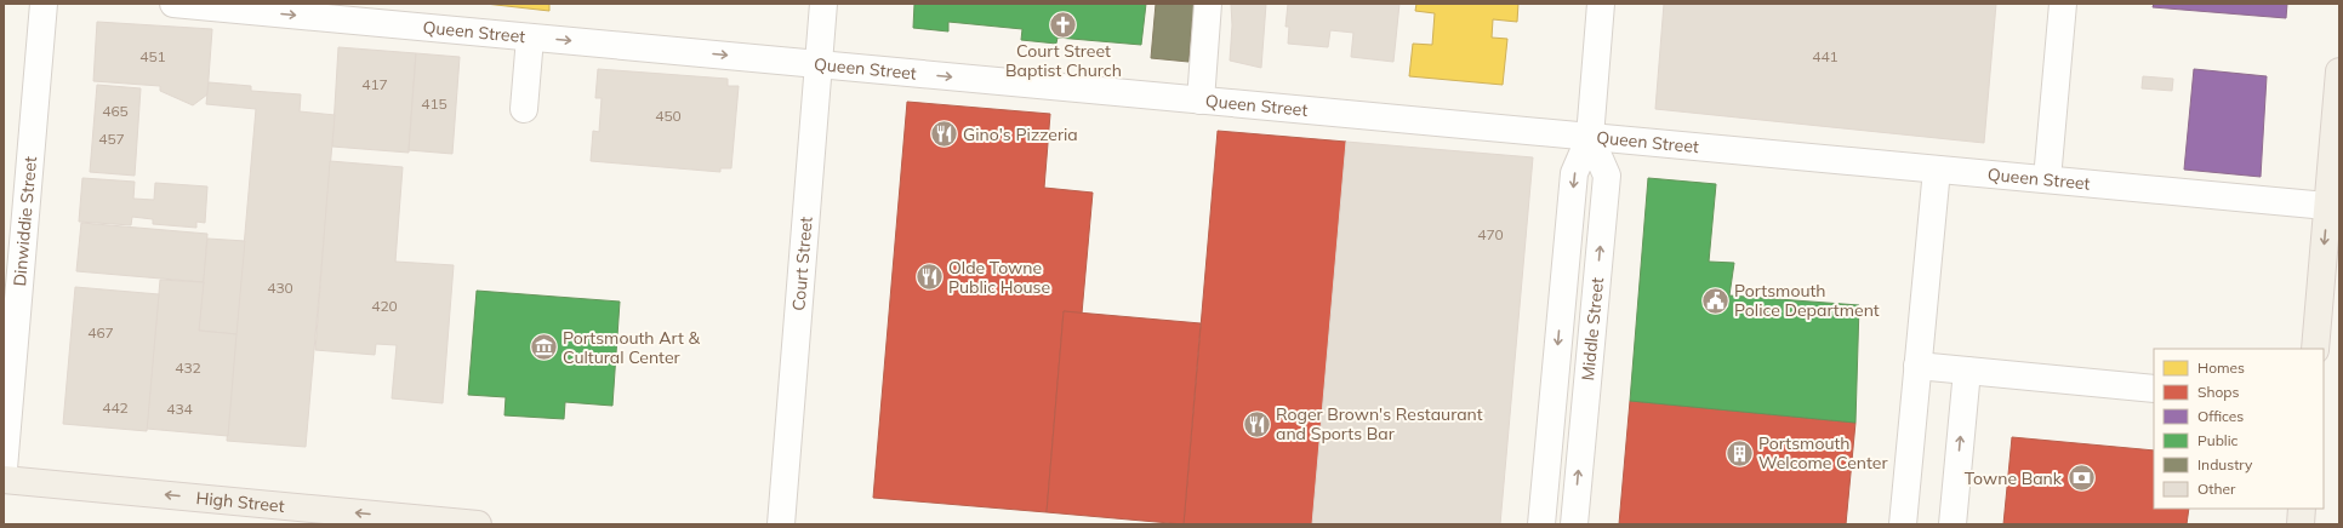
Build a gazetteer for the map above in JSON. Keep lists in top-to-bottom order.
{
  "streets": {
    "main road": ["High Street"],
    "street": [
      "Queen Street",
      "Dinwiddie Street",
      "Court Street",
      "Middle Street"
    ]
  },
  "crossings": [
    ["Queen Street", "Court Street"],
    ["Queen Street", "Middle Street"]
  ],
  "one_way": ["Queen Street", "High Street"],
  "places": {
    "church": ["Court Street Baptist Church"],
    "restaurant": ["Gino's Pizzeria", "Olde Towne Public House", "Roger Brown's Restaurant and Sports Bar"],
    "public building": ["Portsmouth Police Department"],
    "museum": ["Portsmouth Art & Cultural Center"],
    "building": ["Portsmouth Welcome Center"],
    "bank": ["Towne Bank"]
  },
  "house_numbers": [
    "451",
    "441",
    "417",
    "415",
    "465",
    "450",
    "457",
    "470",
    "430",
    "420",
    "467",
    "432",
    "442",
    "434"
  ],
  "legend": [
    "Homes",
    "Shops",
    "Offices",
    "Public",
    "Industry",
    "Other"
  ]
}
